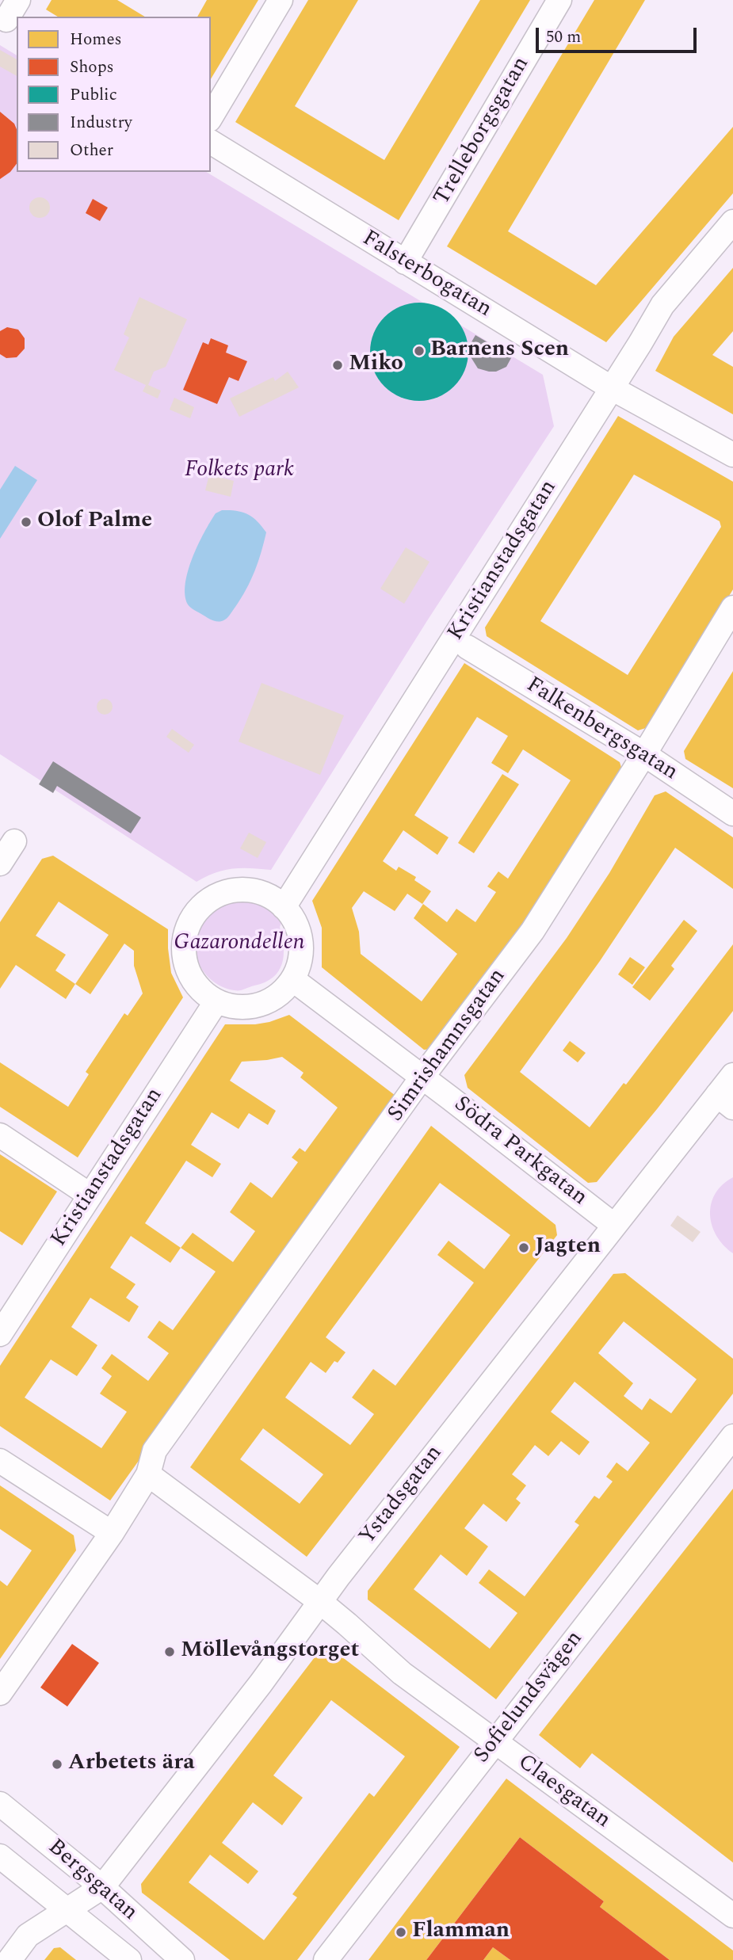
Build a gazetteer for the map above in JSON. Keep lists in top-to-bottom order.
{
  "streets": {
    "street": [
      "Trelleborgsgatan",
      "Falsterbogatan",
      "Kristianstadsgatan",
      "Falkenbergsgatan",
      "Simrishamnsgatan",
      "Södra Parkgatan",
      "Ystadsgatan",
      "Sofielundsvägen",
      "Claesgatan",
      "Bergsgatan"
    ]
  },
  "crossings": [
    ["Trelleborgsgatan", "Falsterbogatan"],
    ["Falsterbogatan", "Kristianstadsgatan"],
    ["Kristianstadsgatan", "Södra Parkgatan"],
    ["Falkenbergsgatan", "Simrishamnsgatan"],
    ["Simrishamnsgatan", "Södra Parkgatan"],
    ["Södra Parkgatan", "Ystadsgatan"],
    ["Ystadsgatan", "Claesgatan"],
    ["Ystadsgatan", "Bergsgatan"],
    ["Sofielundsvägen", "Claesgatan"]
  ],
  "parks": ["Folkets park", "Gazarondellen"],
  "places": [
    "Barnens Scen",
    "Miko",
    "Olof Palme",
    "Jagten",
    "Möllevångstorget",
    "Arbetets ära",
    "Flamman"
  ],
  "legend": [
    "Homes",
    "Shops",
    "Public",
    "Industry",
    "Other"
  ],
  "scale_bar": "50 m"
}
